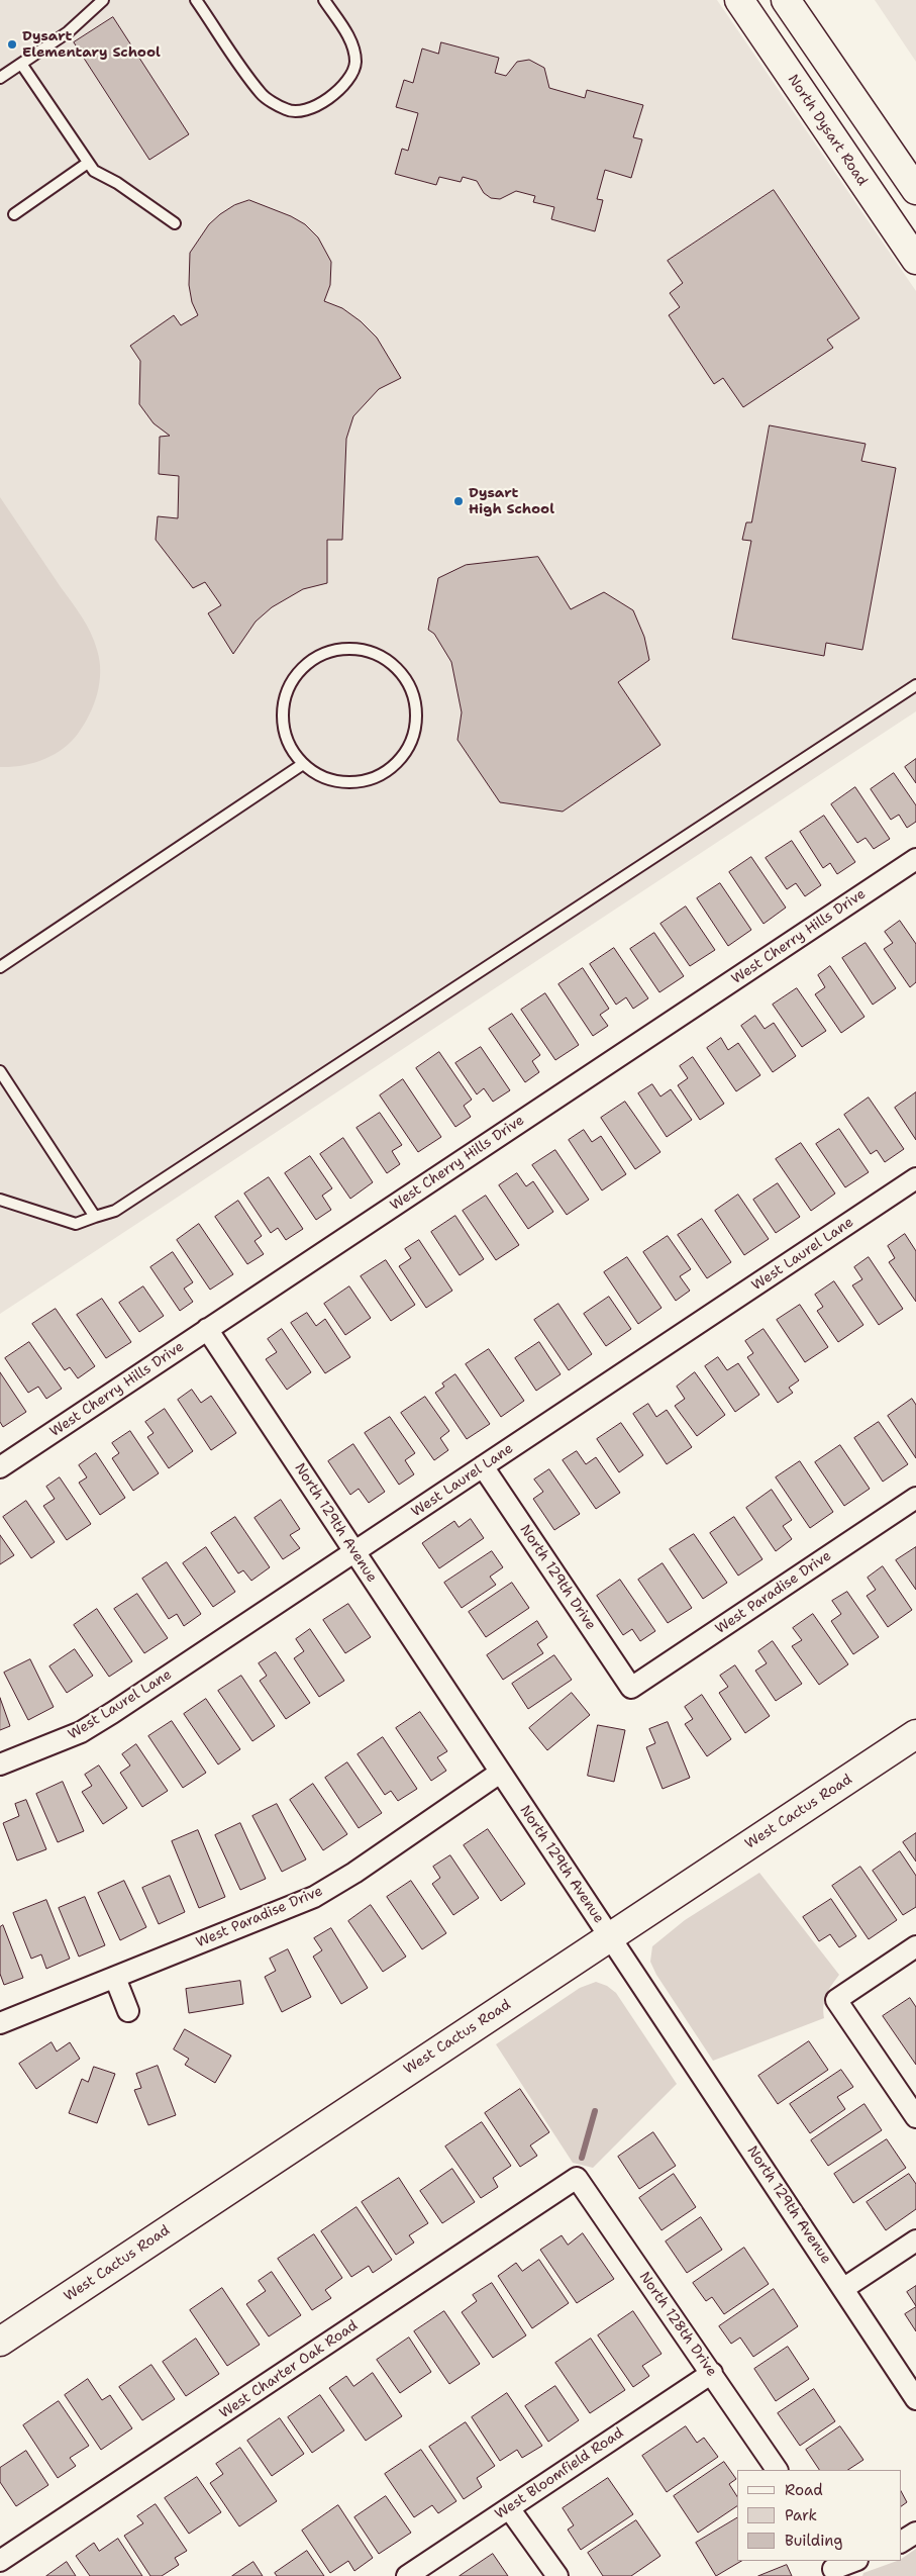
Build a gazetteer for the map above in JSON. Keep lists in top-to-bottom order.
{
  "streets": {
    "main road": ["North Dysart Road", "West Cactus Road"],
    "street": [
      "West Cherry Hills Drive",
      "West Laurel Lane",
      "North 129th Avenue",
      "North 129th Drive",
      "West Paradise Drive",
      "North 128th Drive",
      "West Charter Oak Road",
      "West Bloomfield Road"
    ]
  },
  "crossings": [
    ["West Cherry Hills Drive", "North 129th Avenue"],
    ["West Laurel Lane", "North 129th Avenue"],
    ["West Laurel Lane", "North 129th Drive"],
    ["North 129th Avenue", "West Paradise Drive"],
    ["North 129th Avenue", "West Cactus Road"],
    ["North 129th Drive", "West Paradise Drive"],
    ["North 128th Drive", "West Charter Oak Road"],
    ["North 128th Drive", "West Bloomfield Road"]
  ],
  "places": ["Dysart Elementary School", "Dysart High School"],
  "legend": ["Road", "Park", "Building"]
}
